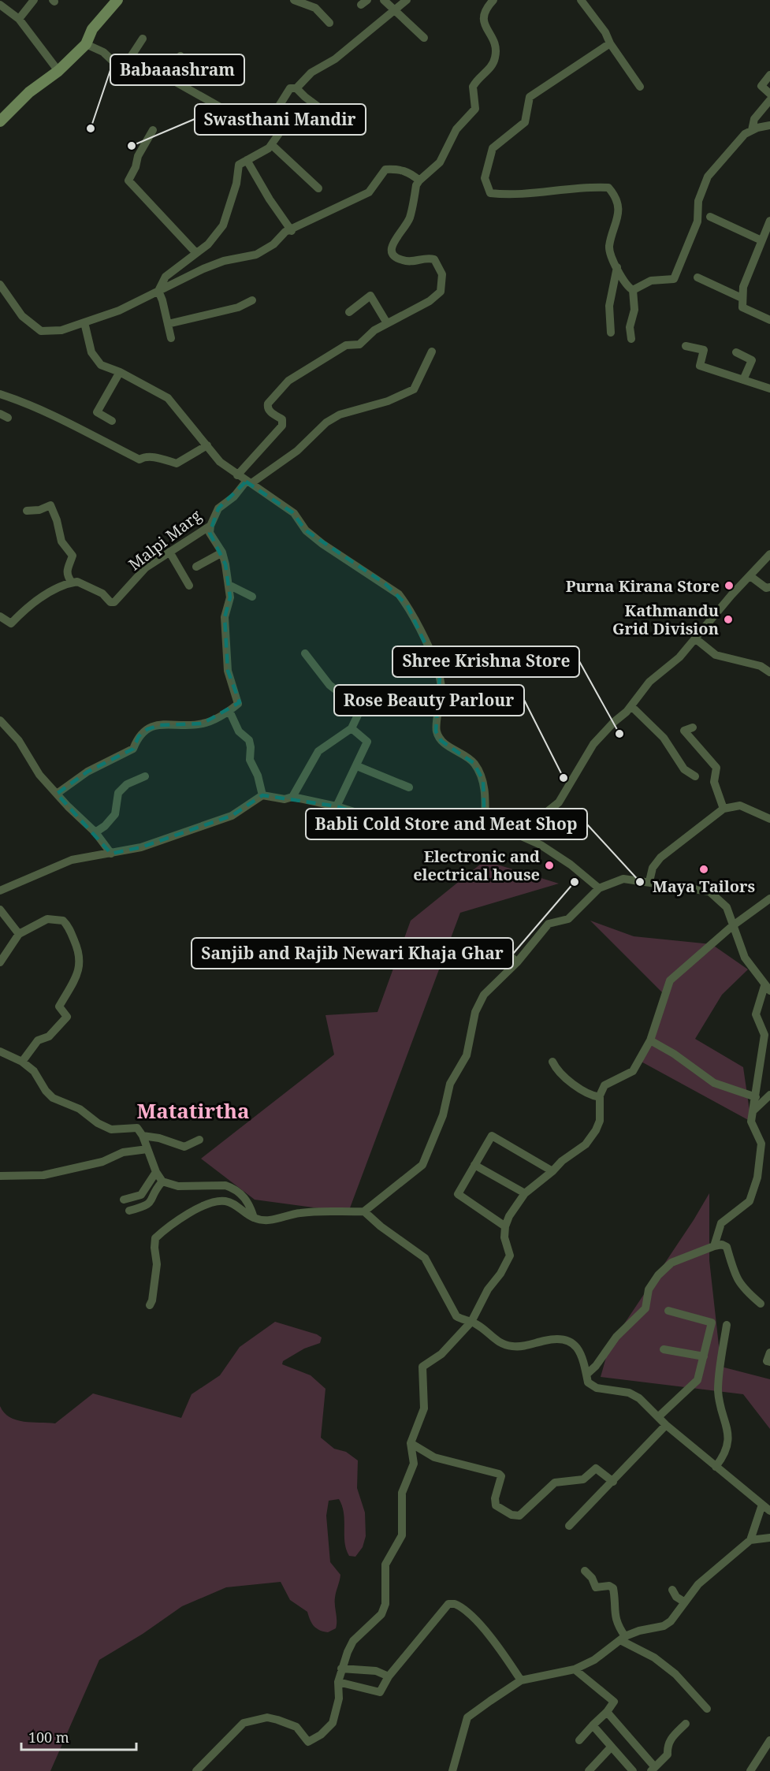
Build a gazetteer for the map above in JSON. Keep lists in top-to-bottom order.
{
  "streets": {
    "street": ["Malpi Marg"]
  },
  "districts": ["Matatirtha"],
  "places": [
    "Babaaashram",
    "Swasthani Mandir",
    "Purna Kirana Store",
    "Kathmandu Grid Division",
    "Shree Krishna Store",
    "Rose Beauty Parlour",
    "Electronic and electrical house",
    "Maya Tailors",
    "Sanjib and Rajib Newari Khaja Ghar",
    "Babli Cold Store and Meat Shop"
  ],
  "scale_bar": "100 m"
}
